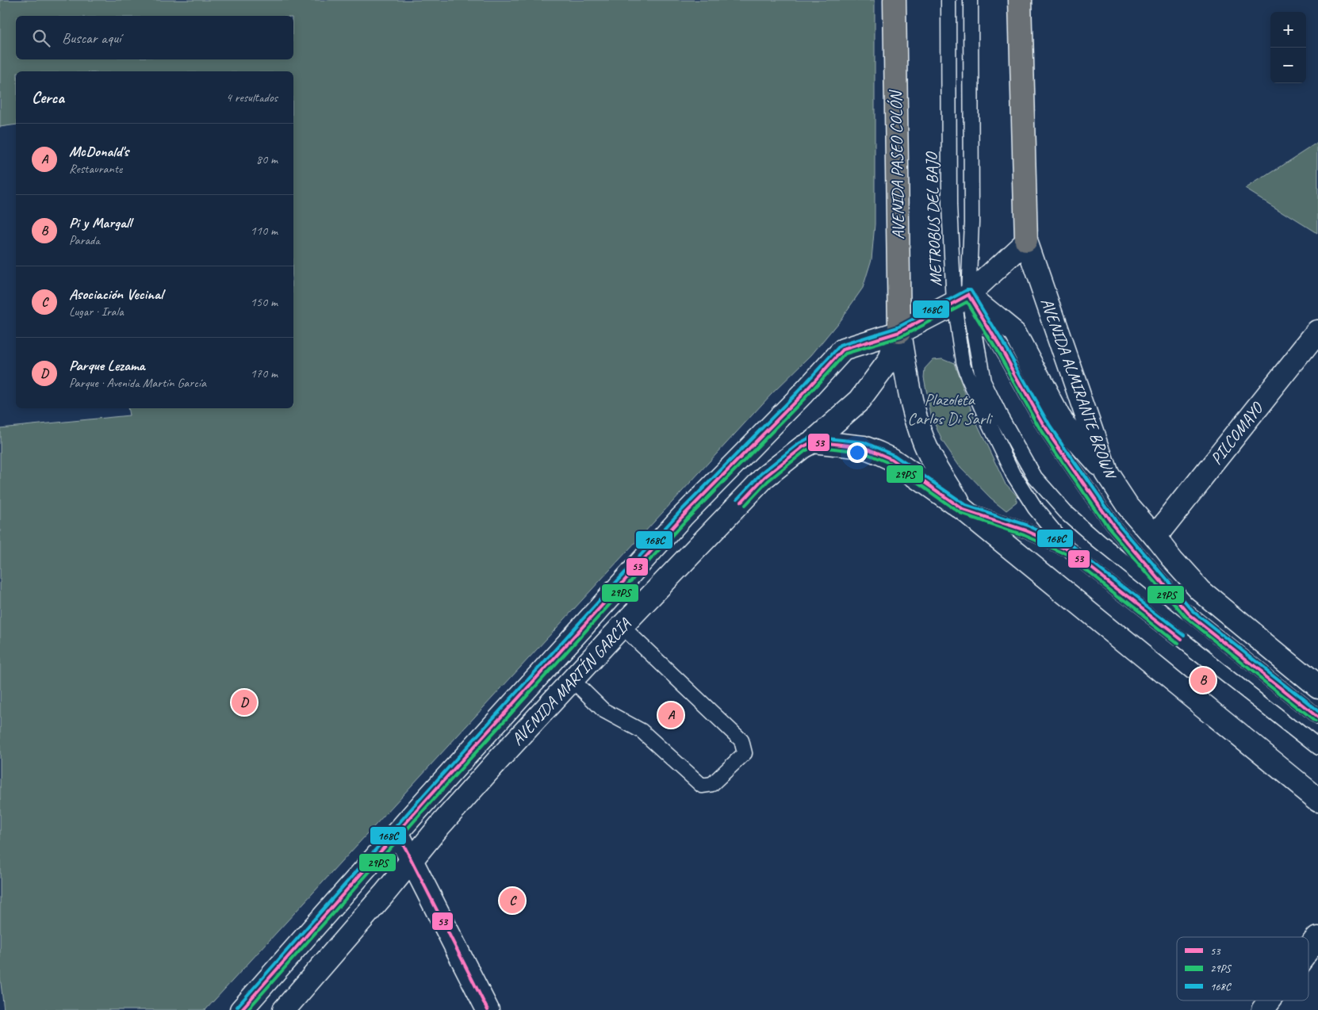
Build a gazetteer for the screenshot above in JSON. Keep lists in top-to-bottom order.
{
  "streets": {
    "main road": [
      "AVENIDA PASEO COLÓN",
      "AVENIDA ALMIRANTE BROWN",
      "PILCOMAYO",
      "AVENIDA MARTÍN GARCÍA"
    ],
    "lane": ["METROBUS DEL BAJO"]
  },
  "crossings": [
    ["AVENIDA PASEO COLÓN", "AVENIDA MARTÍN GARCÍA"],
    ["METROBUS DEL BAJO", "AVENIDA MARTÍN GARCÍA"],
    ["AVENIDA ALMIRANTE BROWN", "PILCOMAYO"],
    ["AVENIDA ALMIRANTE BROWN", "AVENIDA MARTÍN GARCÍA"]
  ],
  "parks": ["Plazoleta Carlos Di Sarli"],
  "lines": ["transit line 168C", "transit line 53", "transit line 29PS"],
  "legend": ["53", "29PS", "168C"],
  "page": {
    "map_buttons": ["+", "−"],
    "search": "Buscar aquí",
    "heading": ["Cerca", "4 resultados"],
    "list": [
      {
        "mark": "A",
        "name": "McDonald's",
        "note": "Restaurante",
        "value": "80 m"
      },
      {
        "mark": "B",
        "name": "Pi y Margall",
        "note": "Parada",
        "value": "110 m"
      },
      {
        "mark": "C",
        "name": "Asociación Vecinal",
        "note": "Lugar · Irala",
        "value": "150 m"
      },
      {
        "mark": "D",
        "name": "Parque Lezama",
        "note": "Parque · Avenida Martín García",
        "value": "170 m"
      }
    ],
    "pins": [
      "B",
      "D",
      "A",
      "C"
    ]
  }
}
